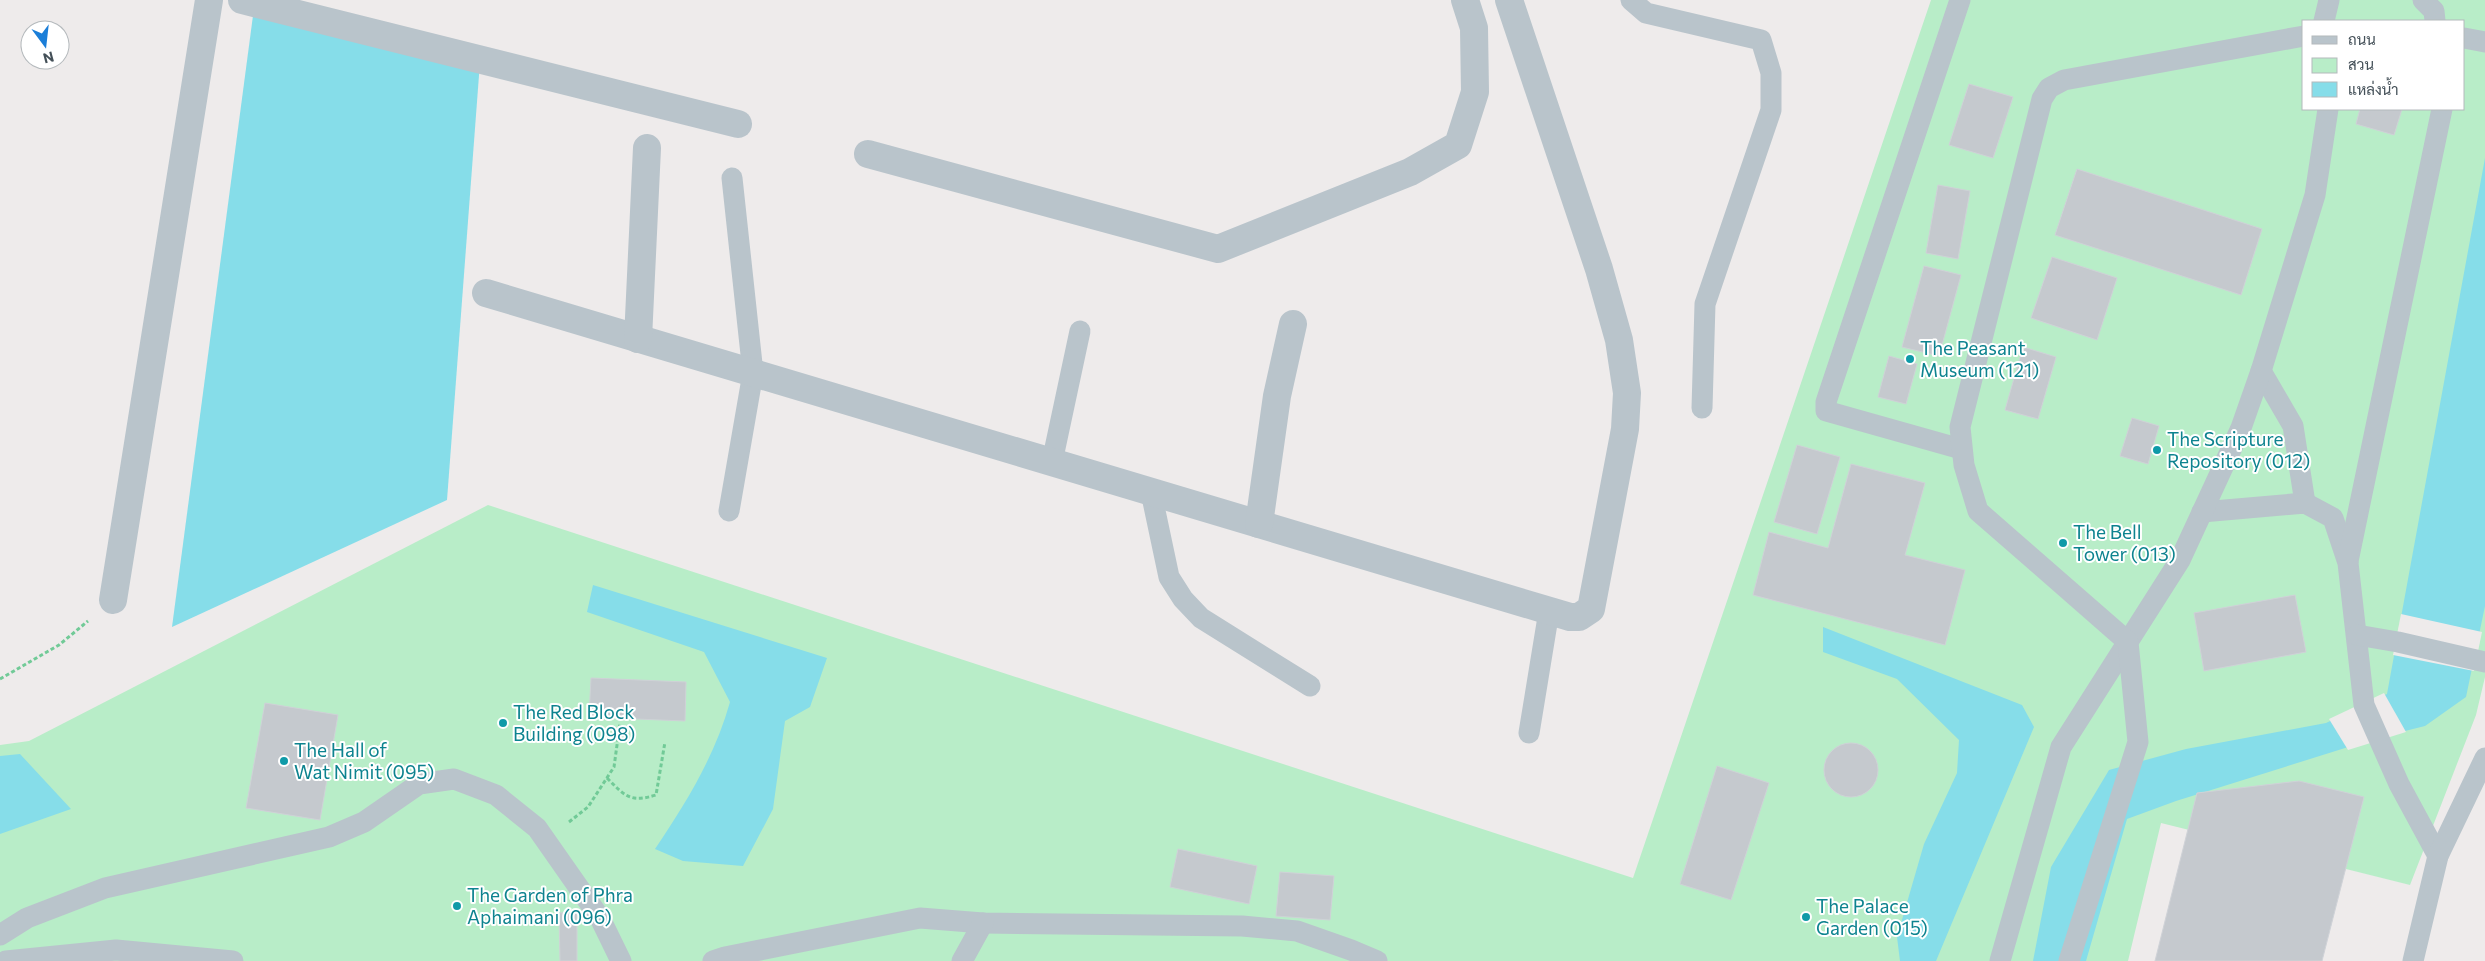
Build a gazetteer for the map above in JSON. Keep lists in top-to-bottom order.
{
  "places": [
    "The Peasant Museum (121)",
    "The Scripture Repository (012)",
    "The Bell Tower (013)",
    "The Red Block Building (098)",
    "The Hall of Wat Nimit (095)",
    "The Garden of Phra Aphaimani (096)",
    "The Palace Garden (015)"
  ],
  "legend": ["ถนน", "สวน", "แหล่งน้ำ"],
  "north": "bottom"
}
